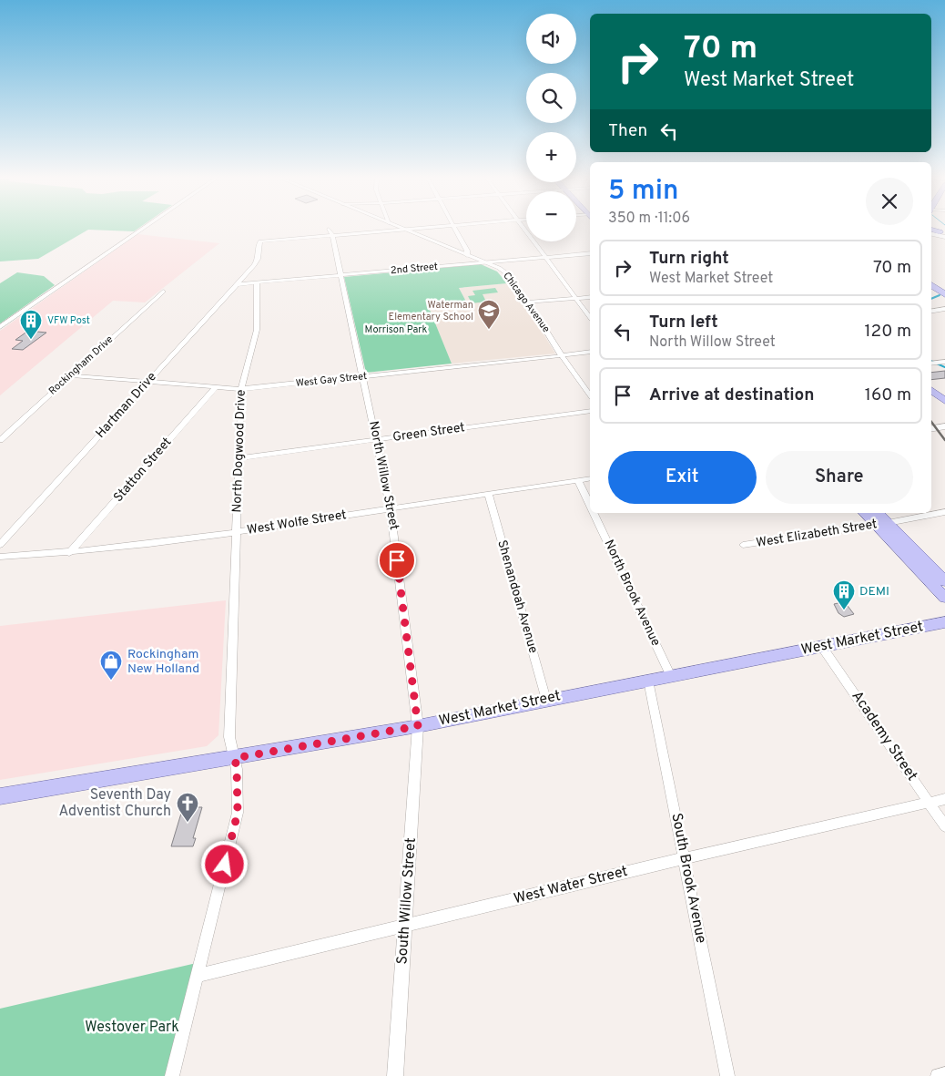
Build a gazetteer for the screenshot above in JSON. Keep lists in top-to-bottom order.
{
  "streets": {
    "main road": ["West Market Street"],
    "street": [
      "2nd Street",
      "Chicago Avenue",
      "Rockingham Drive",
      "West Gay Street",
      "Hartman Drive",
      "Green Street",
      "North Dogwood Drive",
      "Statton Street",
      "North Willow Street",
      "West Wolfe Street",
      "West Elizabeth Street",
      "North Brook Avenue",
      "Shenandoah Avenue",
      "Academy Street",
      "South Brook Avenue",
      "West Water Street",
      "South Willow Street"
    ]
  },
  "crossings": [
    ["2nd Street", "Chicago Avenue"],
    ["2nd Street", "Hartman Drive"],
    ["2nd Street", "North Dogwood Drive"],
    ["2nd Street", "North Willow Street"],
    ["Chicago Avenue", "West Gay Street"],
    ["Rockingham Drive", "West Gay Street"],
    ["West Gay Street", "Hartman Drive"],
    ["West Gay Street", "North Dogwood Drive"],
    ["West Gay Street", "Statton Street"],
    ["West Gay Street", "North Willow Street"],
    ["Hartman Drive", "North Willow Street"],
    ["Green Street", "North Dogwood Drive"],
    ["Green Street", "North Willow Street"],
    ["North Dogwood Drive", "West Wolfe Street"],
    ["North Dogwood Drive", "West Market Street"],
    ["North Dogwood Drive", "West Water Street"],
    ["Statton Street", "West Wolfe Street"],
    ["North Willow Street", "West Wolfe Street"],
    ["North Willow Street", "West Market Street"],
    ["North Willow Street", "South Willow Street"],
    ["West Wolfe Street", "North Brook Avenue"],
    ["West Wolfe Street", "Shenandoah Avenue"],
    ["North Brook Avenue", "West Market Street"],
    ["Shenandoah Avenue", "West Market Street"],
    ["West Market Street", "Academy Street"],
    ["West Market Street", "South Brook Avenue"],
    ["West Market Street", "South Willow Street"],
    ["Academy Street", "West Water Street"],
    ["South Brook Avenue", "West Water Street"],
    ["West Water Street", "South Willow Street"]
  ],
  "parks": ["Morrison Park", "Westover Park"],
  "places": {
    "school or university": ["Waterman Elementary School"],
    "building": ["VFW Post", "DEMI"],
    "shop": ["Rockingham New Holland"],
    "church": ["Seventh Day Adventist Church"]
  },
  "page": {
    "map_buttons": ["+", "−"],
    "turn": ["70 m", "West Market Street"],
    "then": "Then",
    "heading": ["5 min", "350 m · 11:06"],
    "list": [
      {
        "name": "Turn right",
        "note": "West Market Street",
        "value": "70 m"
      },
      {
        "name": "Turn left",
        "note": "North Willow Street",
        "value": "120 m"
      },
      {
        "name": "Arrive at destination",
        "value": "160 m"
      }
    ],
    "buttons": ["Exit", "Share"]
  }
}
